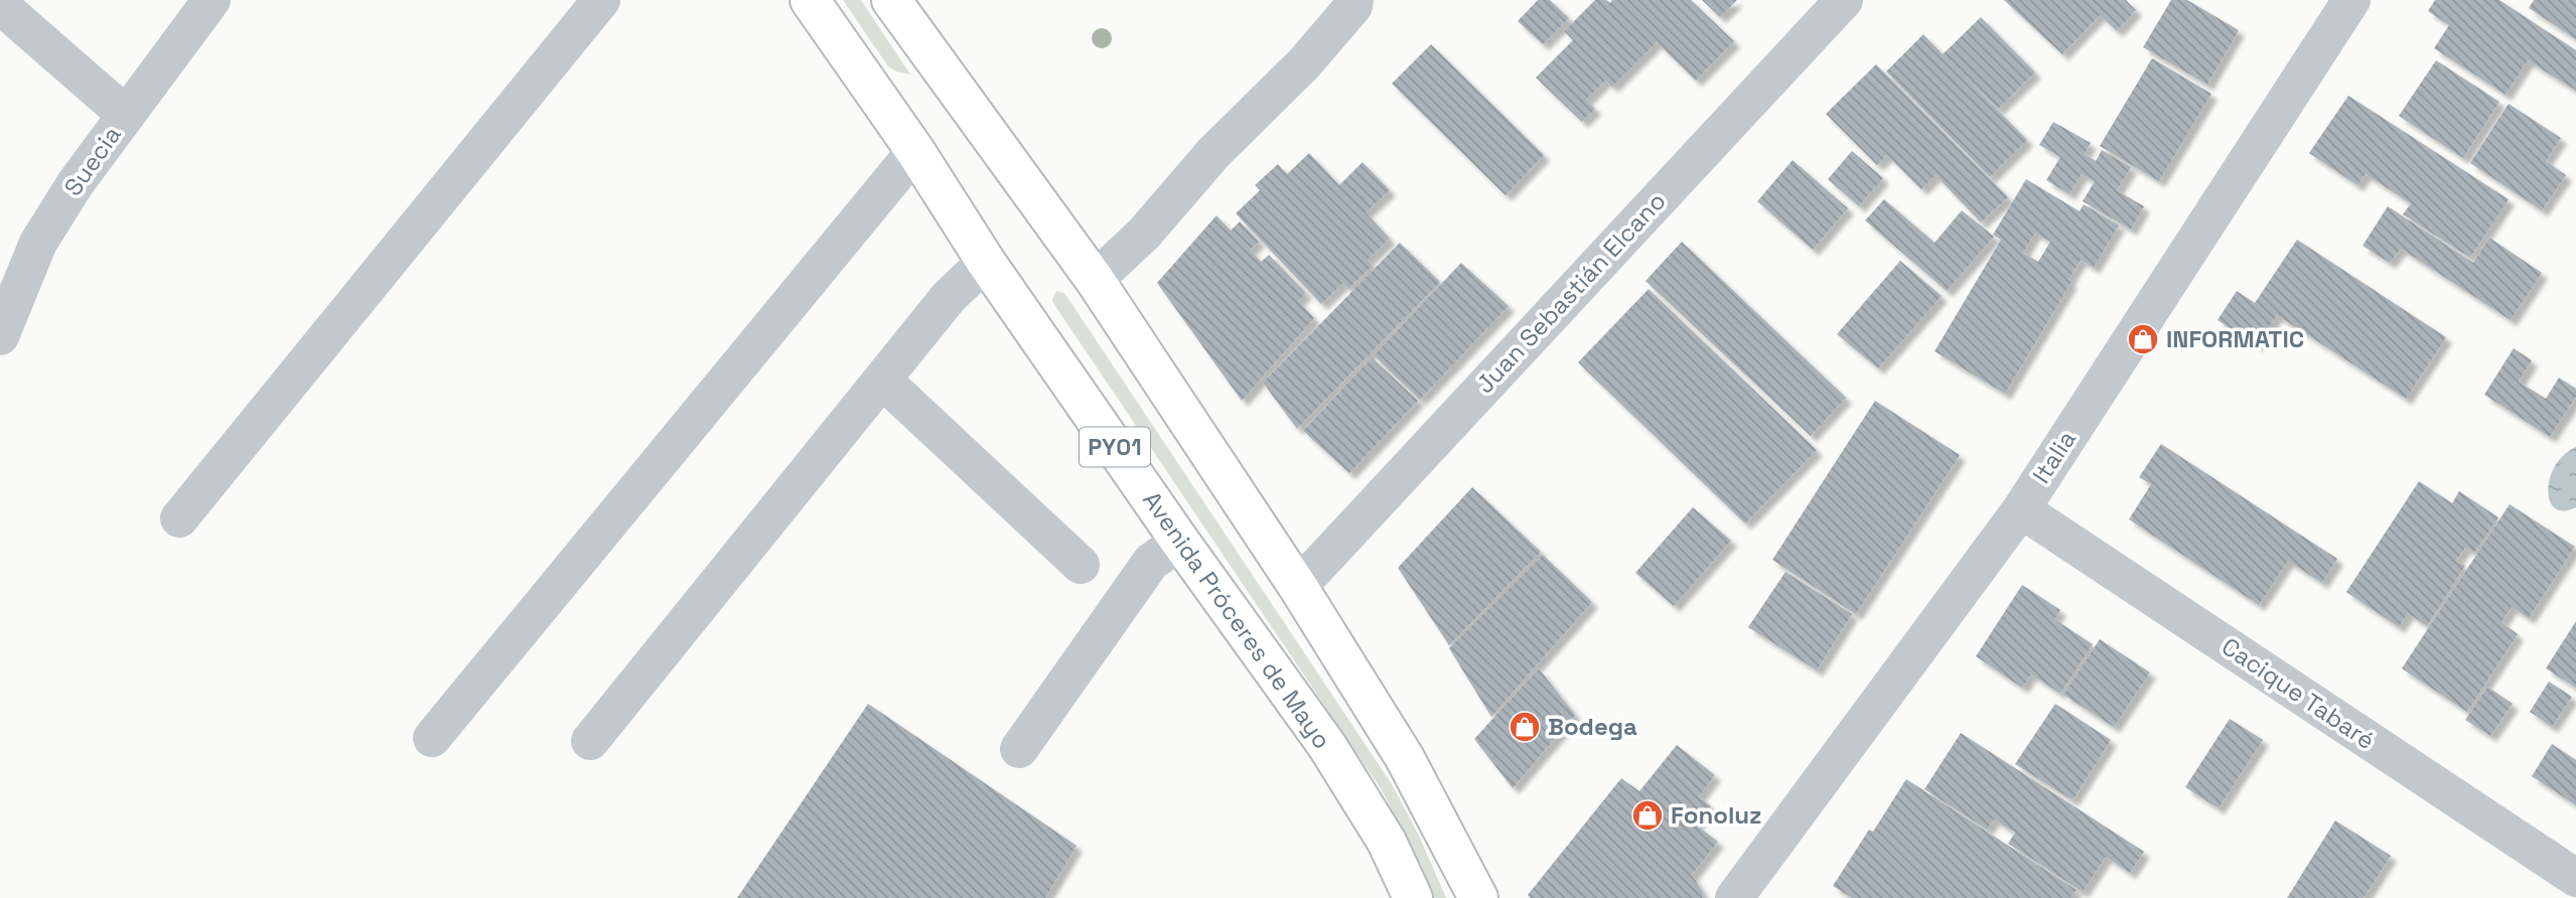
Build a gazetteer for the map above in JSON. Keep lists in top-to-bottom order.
{
  "streets": {
    "highway": ["PY01", "Avenida Próceres de Mayo"],
    "street": [
      "Suecia",
      "Juan Sebastián Elcano",
      "Italia",
      "Cacique Tabaré"
    ]
  },
  "crossings": [
    ["Juan Sebastián Elcano", "PY01"],
    ["Italia", "Cacique Tabaré"]
  ],
  "places": {
    "shop": ["INFORMATIC", "Bodega", "Fonoluz"]
  }
}
